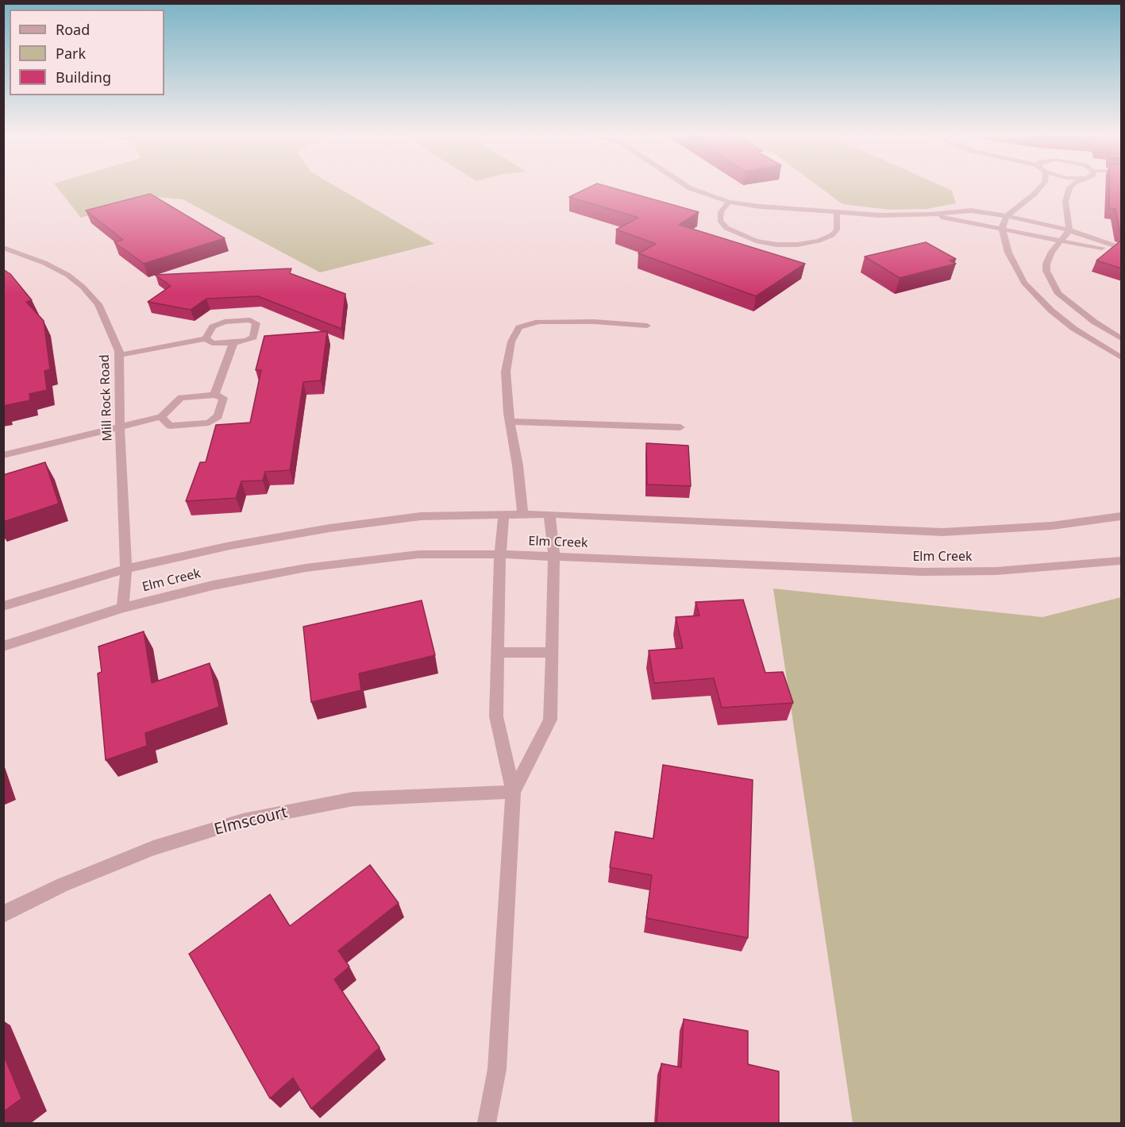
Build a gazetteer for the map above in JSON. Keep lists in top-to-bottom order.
{
  "streets": {
    "street": ["Mill Rock Road", "Elm Creek", "Elmscourt"]
  },
  "crossings": [
    ["Mill Rock Road", "Elm Creek"]
  ],
  "legend": ["Road", "Park", "Building"]
}
